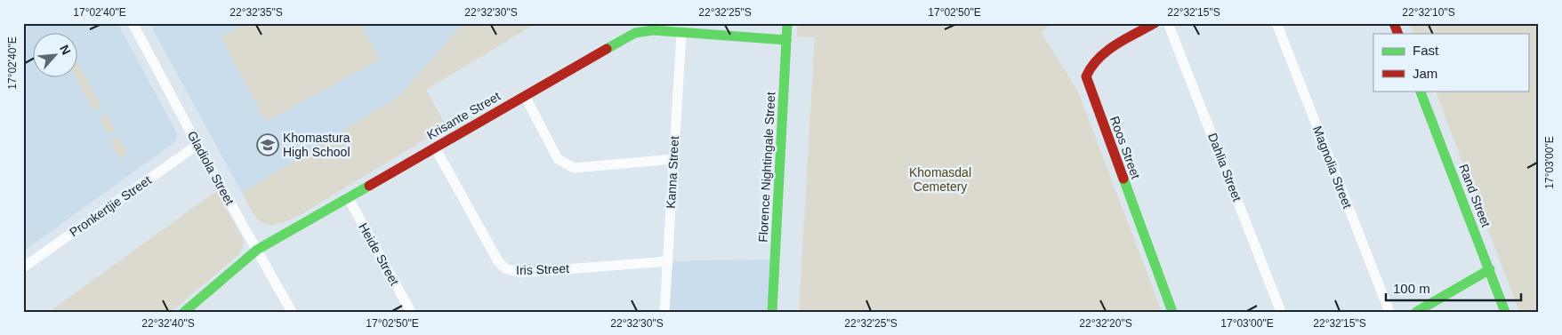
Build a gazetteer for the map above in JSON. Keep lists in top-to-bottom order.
{
  "streets": {
    "street": [
      "Krisante Street",
      "Roos Street",
      "Florence Nightingale Street",
      "Dahlia Street",
      "Magnolia Street",
      "Gladiola Street",
      "Kanna Street",
      "Rand Street",
      "Pronkertjie Street",
      "Heide Street",
      "Iris Street"
    ]
  },
  "crossings": [
    ["Krisante Street", "Florence Nightingale Street"],
    ["Krisante Street", "Gladiola Street"],
    ["Krisante Street", "Kanna Street"],
    ["Krisante Street", "Heide Street"],
    ["Krisante Street", "Iris Street"],
    ["Gladiola Street", "Pronkertjie Street"],
    ["Kanna Street", "Iris Street"]
  ],
  "parks": ["Khomasdal Cemetery"],
  "places": {
    "school or university": ["Khomastura High School"]
  },
  "legend": ["Fast", "Jam"],
  "scale_bar": "100 m",
  "north": "top right",
  "coordinates": [
    "17°02'40\"E",
    "22°32'35\"S",
    "22°32'30\"S",
    "22°32'25\"S",
    "17°02'50\"E",
    "22°32'15\"S",
    "22°32'10\"S",
    "17°03'00\"E",
    "22°32'40\"S",
    "22°32'20\"S"
  ]
}
